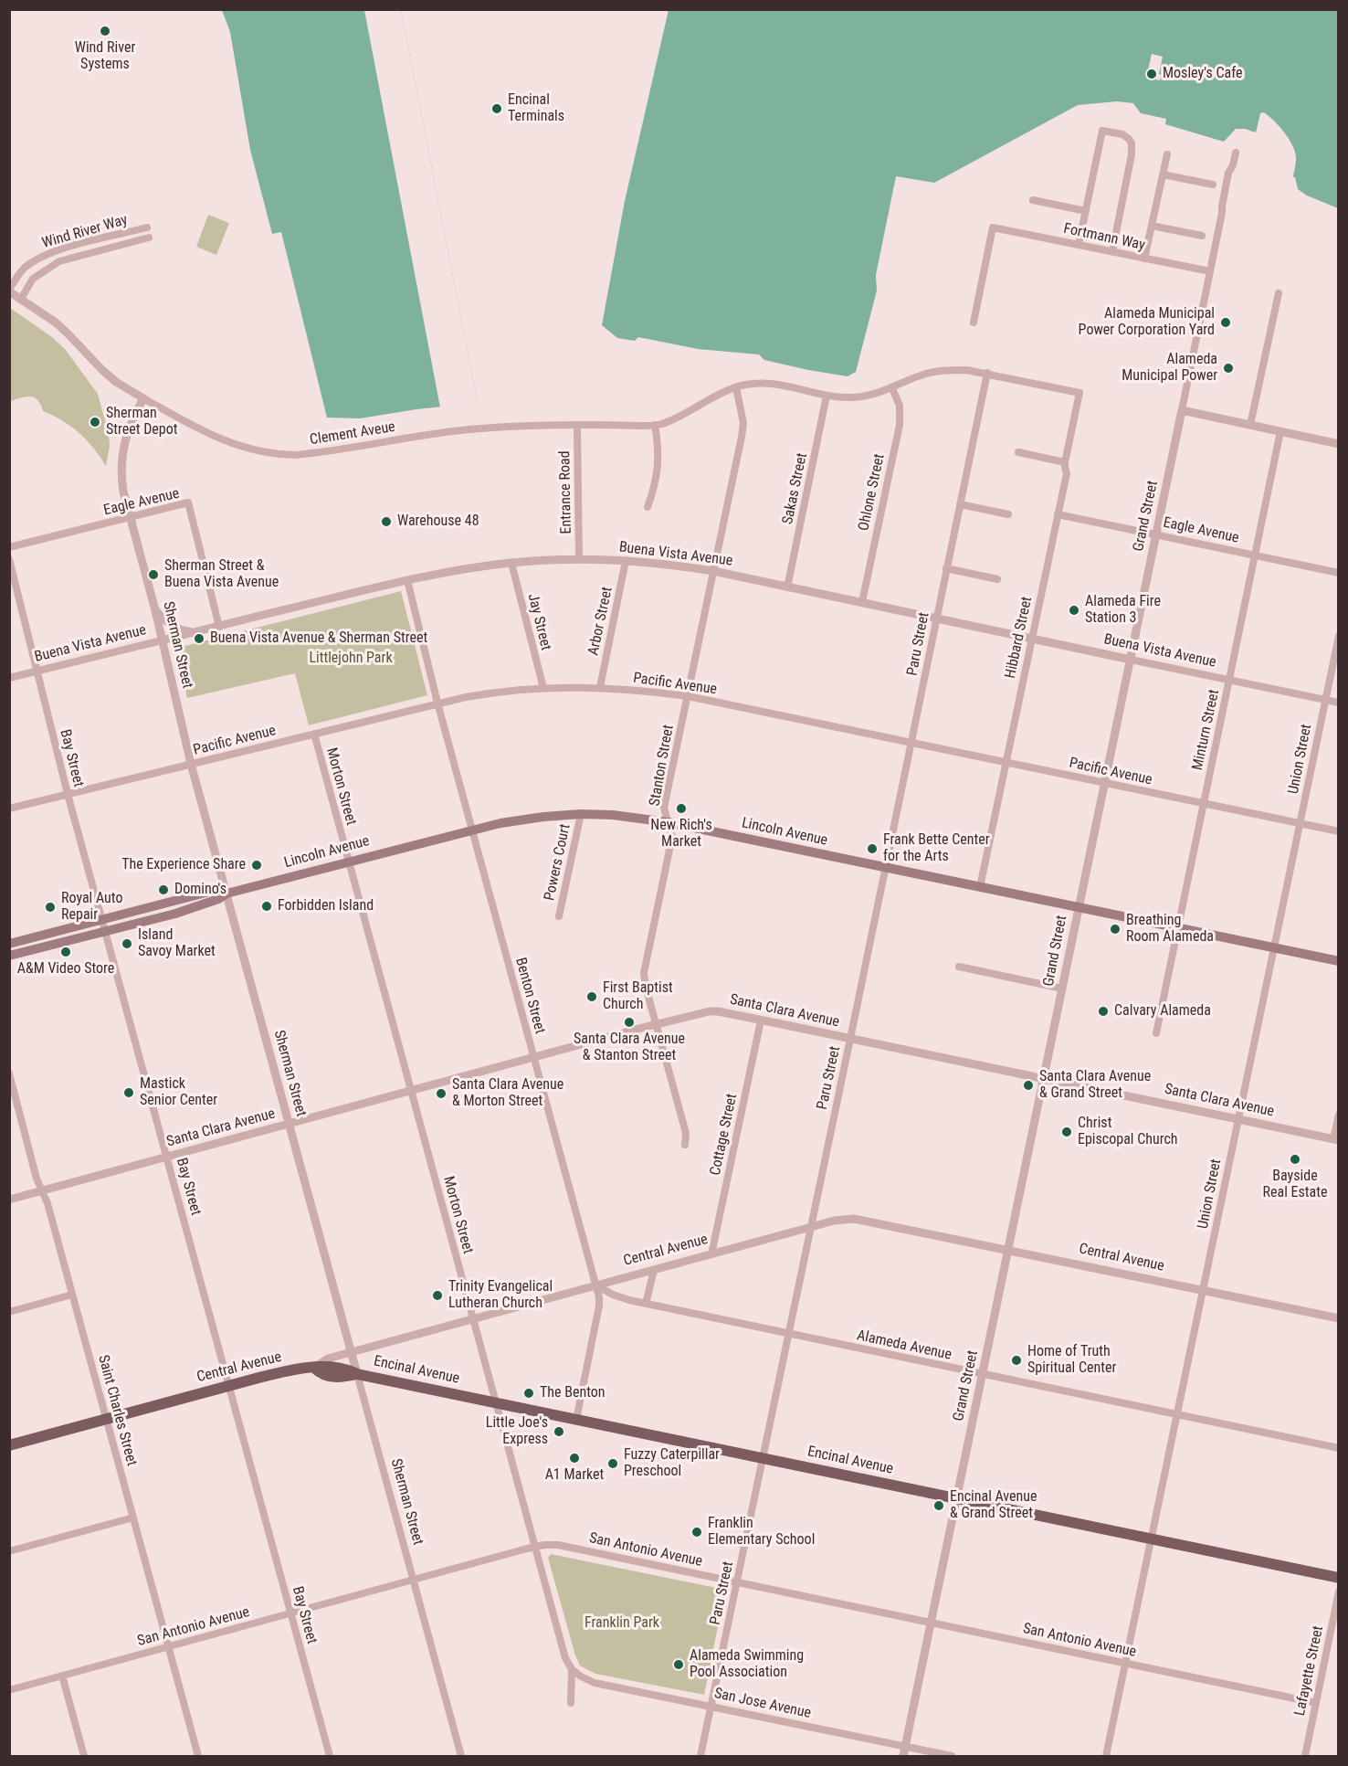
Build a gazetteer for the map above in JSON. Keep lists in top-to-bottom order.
{
  "streets": {
    "main road": ["Lincoln Avenue", "Central Avenue", "Encinal Avenue"],
    "street": [
      "Wind River Way",
      "Fortmann Way",
      "Clement Aveue",
      "Sakas Street",
      "Entrance Road",
      "Ohlone Street",
      "Eagle Avenue",
      "Grand Street",
      "Buena Vista Avenue",
      "Arbor Street",
      "Jay Street",
      "Hibbard Street",
      "Paru Street",
      "Sherman Street",
      "Pacific Avenue",
      "Minturn Street",
      "Bay Street",
      "Union Street",
      "Stanton Street",
      "Morton Street",
      "Powers Court",
      "Benton Street",
      "Santa Clara Avenue",
      "Cottage Street",
      "Alameda Avenue",
      "Saint Charles Street",
      "San Antonio Avenue",
      "Lafayette Street",
      "San Jose Avenue"
    ]
  },
  "crossings": [
    ["Fortmann Way", "Grand Street"],
    ["Clement Aveue", "Sakas Street"],
    ["Clement Aveue", "Entrance Road"],
    ["Clement Aveue", "Ohlone Street"],
    ["Clement Aveue", "Hibbard Street"],
    ["Clement Aveue", "Paru Street"],
    ["Clement Aveue", "Sherman Street"],
    ["Clement Aveue", "Stanton Street"],
    ["Sakas Street", "Buena Vista Avenue"],
    ["Entrance Road", "Buena Vista Avenue"],
    ["Ohlone Street", "Buena Vista Avenue"],
    ["Eagle Avenue", "Grand Street"],
    ["Eagle Avenue", "Buena Vista Avenue"],
    ["Eagle Avenue", "Hibbard Street"],
    ["Eagle Avenue", "Sherman Street"],
    ["Eagle Avenue", "Minturn Street"],
    ["Grand Street", "Buena Vista Avenue"],
    ["Grand Street", "Pacific Avenue"],
    ["Grand Street", "Lincoln Avenue"],
    ["Grand Street", "Santa Clara Avenue"],
    ["Grand Street", "Central Avenue"],
    ["Grand Street", "Alameda Avenue"],
    ["Grand Street", "Encinal Avenue"],
    ["Grand Street", "San Antonio Avenue"],
    ["Grand Street", "San Jose Avenue"],
    ["Buena Vista Avenue", "Arbor Street"],
    ["Buena Vista Avenue", "Jay Street"],
    ["Buena Vista Avenue", "Hibbard Street"],
    ["Buena Vista Avenue", "Paru Street"],
    ["Buena Vista Avenue", "Sherman Street"],
    ["Buena Vista Avenue", "Minturn Street"],
    ["Buena Vista Avenue", "Bay Street"],
    ["Buena Vista Avenue", "Union Street"],
    ["Buena Vista Avenue", "Stanton Street"],
    ["Buena Vista Avenue", "Benton Street"],
    ["Arbor Street", "Pacific Avenue"],
    ["Jay Street", "Pacific Avenue"],
    ["Hibbard Street", "Pacific Avenue"],
    ["Hibbard Street", "Lincoln Avenue"],
    ["Paru Street", "Pacific Avenue"],
    ["Paru Street", "Lincoln Avenue"],
    ["Paru Street", "Santa Clara Avenue"],
    ["Paru Street", "Central Avenue"],
    ["Paru Street", "Alameda Avenue"],
    ["Paru Street", "Encinal Avenue"],
    ["Paru Street", "San Antonio Avenue"],
    ["Paru Street", "San Jose Avenue"],
    ["Sherman Street", "Pacific Avenue"],
    ["Sherman Street", "Lincoln Avenue"],
    ["Sherman Street", "Santa Clara Avenue"],
    ["Sherman Street", "Central Avenue"],
    ["Sherman Street", "Encinal Avenue"],
    ["Sherman Street", "San Antonio Avenue"],
    ["Pacific Avenue", "Minturn Street"],
    ["Pacific Avenue", "Bay Street"],
    ["Pacific Avenue", "Union Street"],
    ["Pacific Avenue", "Stanton Street"],
    ["Pacific Avenue", "Morton Street"],
    ["Pacific Avenue", "Benton Street"],
    ["Minturn Street", "Lincoln Avenue"],
    ["Bay Street", "Lincoln Avenue"],
    ["Bay Street", "Santa Clara Avenue"],
    ["Bay Street", "Central Avenue"],
    ["Bay Street", "San Antonio Avenue"],
    ["Union Street", "Lincoln Avenue"],
    ["Union Street", "Santa Clara Avenue"],
    ["Union Street", "Central Avenue"],
    ["Union Street", "Alameda Avenue"],
    ["Union Street", "Encinal Avenue"],
    ["Union Street", "San Antonio Avenue"],
    ["Stanton Street", "Lincoln Avenue"],
    ["Stanton Street", "Santa Clara Avenue"],
    ["Morton Street", "Lincoln Avenue"],
    ["Morton Street", "Santa Clara Avenue"],
    ["Morton Street", "Central Avenue"],
    ["Morton Street", "Encinal Avenue"],
    ["Morton Street", "San Antonio Avenue"],
    ["Morton Street", "San Jose Avenue"],
    ["Lincoln Avenue", "Powers Court"],
    ["Lincoln Avenue", "Benton Street"],
    ["Benton Street", "Santa Clara Avenue"],
    ["Benton Street", "Central Avenue"],
    ["Benton Street", "Alameda Avenue"],
    ["Benton Street", "Encinal Avenue"],
    ["Santa Clara Avenue", "Cottage Street"],
    ["Santa Clara Avenue", "Saint Charles Street"],
    ["Cottage Street", "Central Avenue"],
    ["Central Avenue", "Alameda Avenue"],
    ["Central Avenue", "Encinal Avenue"],
    ["Central Avenue", "Saint Charles Street"],
    ["Saint Charles Street", "San Antonio Avenue"],
    ["San Antonio Avenue", "Lafayette Street"]
  ],
  "parks": ["Littlejohn Park", "Franklin Park"],
  "places": [
    "Wind River Systems",
    "Mosley's Cafe",
    "Encinal Terminals",
    "Alameda Municipal Power Corporation Yard",
    "Alameda Municipal Power",
    "Sherman Street Depot",
    "Warehouse 48",
    "Sherman Street & Buena Vista Avenue",
    "Alameda Fire Station 3",
    "Buena Vista Avenue & Sherman Street",
    "New Rich's Market",
    "Frank Bette Center for the Arts",
    "The Experience Share",
    "Domino's",
    "Forbidden Island",
    "Royal Auto Repair",
    "Breathing Room Alameda",
    "Island Savoy Market",
    "A&M Video Store",
    "First Baptist Church",
    "Calvary Alameda",
    "Santa Clara Avenue & Stanton Street",
    "Santa Clara Avenue & Grand Street",
    "Mastick Senior Center",
    "Santa Clara Avenue & Morton Street",
    "Christ Episcopal Church",
    "Bayside Real Estate",
    "Trinity Evangelical Lutheran Church",
    "Home of Truth Spiritual Center",
    "The Benton",
    "Little Joe's Express",
    "A1 Market",
    "Fuzzy Caterpillar Preschool",
    "Encinal Avenue & Grand Street",
    "Franklin Elementary School",
    "Alameda Swimming Pool Association"
  ]
}
